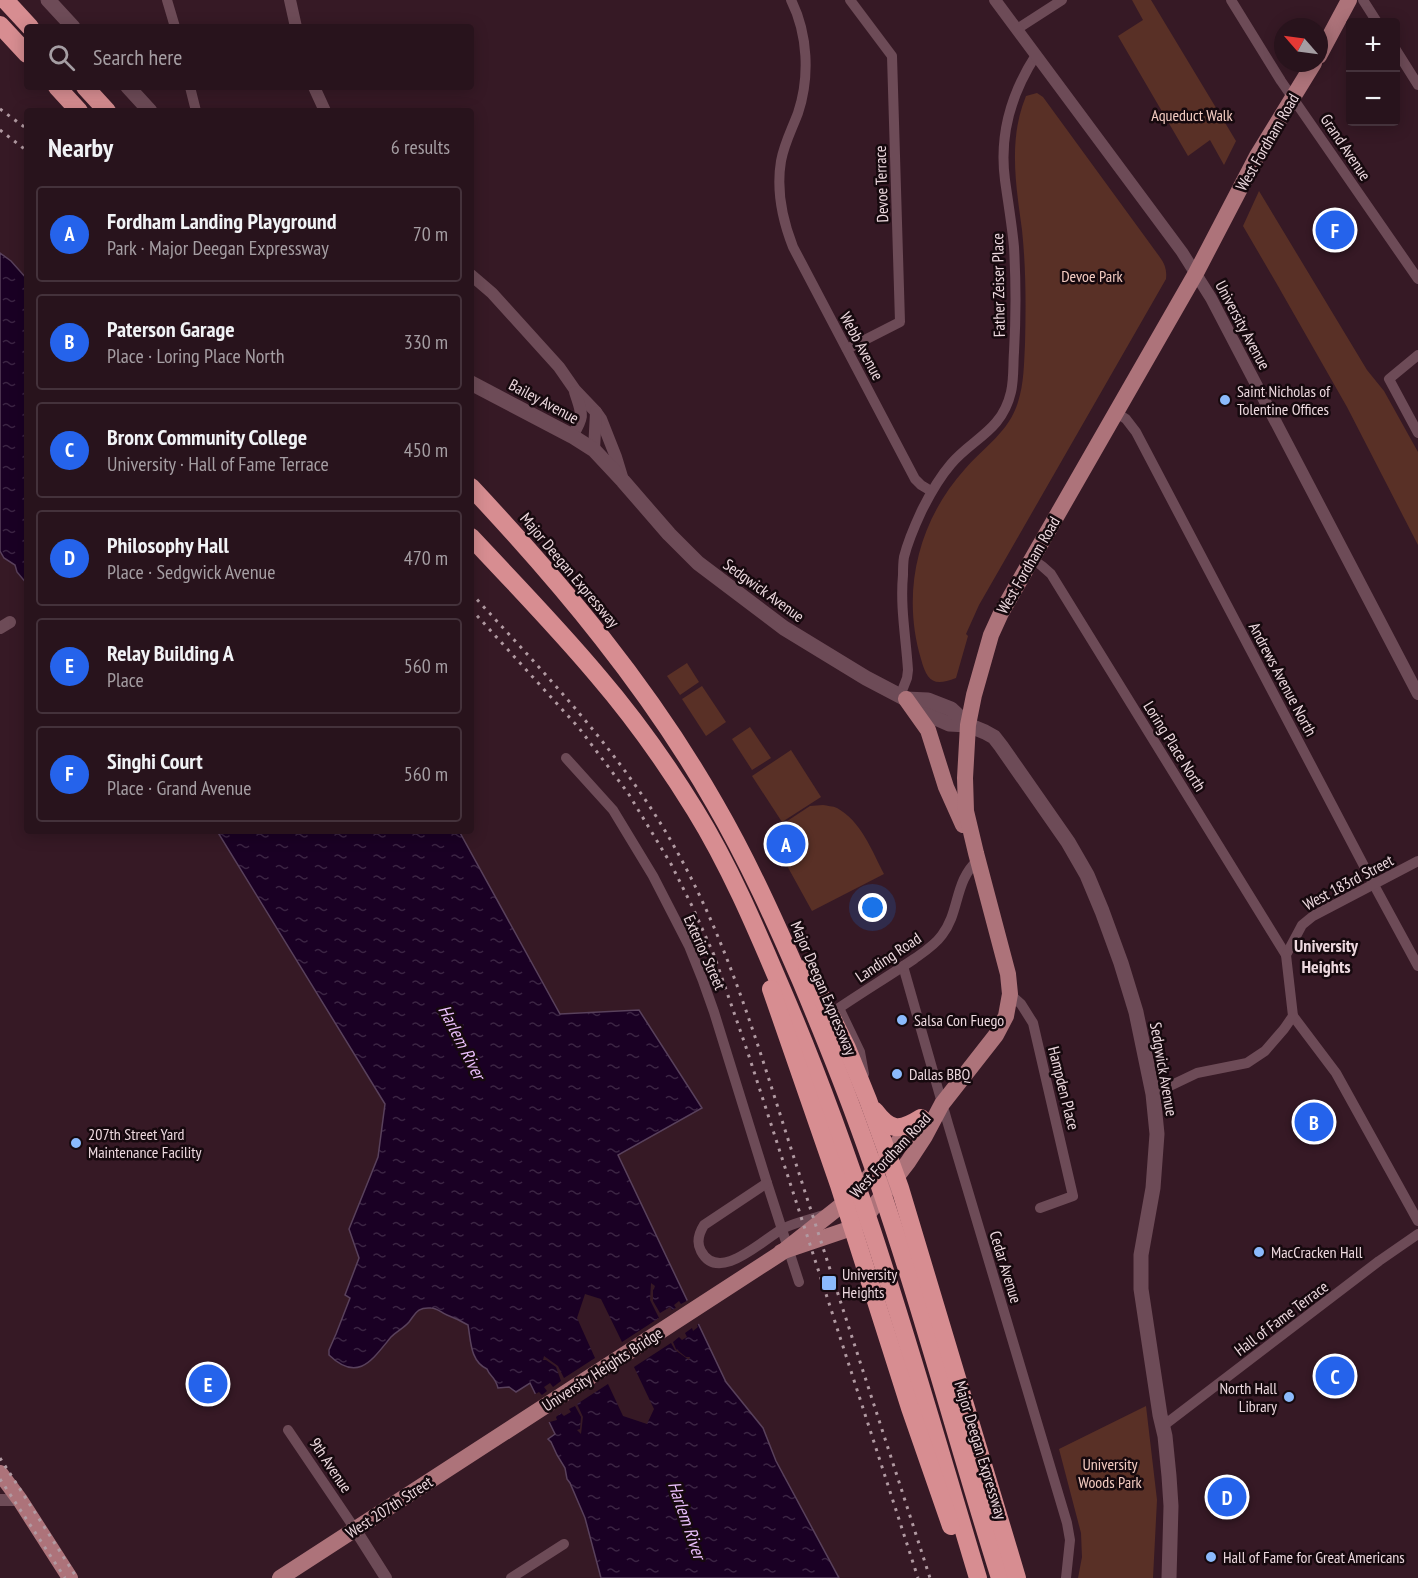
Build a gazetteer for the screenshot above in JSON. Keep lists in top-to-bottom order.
{
  "streets": {
    "highway": ["Major Deegan Expressway"],
    "main road": [
      "West Fordham Road",
      "Bailey Avenue",
      "Sedgwick Avenue",
      "University Heights Bridge",
      "West 207th Street"
    ],
    "street": [
      "Grand Avenue",
      "Devoe Terrace",
      "Father Zeiser Place",
      "University Avenue",
      "Webb Avenue",
      "Andrews Avenue North",
      "Loring Place North",
      "West 183rd Street",
      "Exterior Street",
      "Landing Road",
      "Hampden Place",
      "Cedar Avenue",
      "Hall of Fame Terrace",
      "9th Avenue"
    ]
  },
  "crossings": [
    ["West Fordham Road", "Grand Avenue"],
    ["West Fordham Road", "University Avenue"],
    ["West Fordham Road", "Sedgwick Avenue"],
    ["West Fordham Road", "Andrews Avenue North"],
    ["West Fordham Road", "Loring Place North"],
    ["West Fordham Road", "Landing Road"],
    ["West Fordham Road", "Hampden Place"],
    ["West Fordham Road", "Cedar Avenue"],
    ["West Fordham Road", "University Heights Bridge"],
    ["Devoe Terrace", "Webb Avenue"],
    ["Father Zeiser Place", "University Avenue"],
    ["Father Zeiser Place", "Webb Avenue"],
    ["Bailey Avenue", "Sedgwick Avenue"],
    ["Major Deegan Expressway", "Landing Road"],
    ["Sedgwick Avenue", "Hall of Fame Terrace"],
    ["Andrews Avenue North", "West 183rd Street"],
    ["Loring Place North", "West 183rd Street"],
    ["Landing Road", "Cedar Avenue"],
    ["University Heights Bridge", "West 207th Street"],
    ["9th Avenue", "West 207th Street"]
  ],
  "districts": ["University Heights"],
  "water": ["Harlem River"],
  "parks": ["Aqueduct Walk", "Devoe Park", "University Woods Park"],
  "places": {
    "other": [
      "Saint Nicholas of Tolentine Offices",
      "Salsa Con Fuego",
      "Dallas BBQ",
      "207th Street Yard Maintenance Facility",
      "MacCracken Hall",
      "North Hall Library",
      "Hall of Fame for Great Americans"
    ],
    "transit": ["University Heights"]
  },
  "north": "top left",
  "page": {
    "map_buttons": ["+", "−"],
    "search": "Search here",
    "heading": ["Nearby", "6 results"],
    "list": [
      {
        "mark": "A",
        "name": "Fordham Landing Playground",
        "note": "Park · Major Deegan Expressway",
        "value": "70 m"
      },
      {
        "mark": "B",
        "name": "Paterson Garage",
        "note": "Place · Loring Place North",
        "value": "330 m"
      },
      {
        "mark": "C",
        "name": "Bronx Community College",
        "note": "University · Hall of Fame Terrace",
        "value": "450 m"
      },
      {
        "mark": "D",
        "name": "Philosophy Hall",
        "note": "Place · Sedgwick Avenue",
        "value": "470 m"
      },
      {
        "mark": "E",
        "name": "Relay Building A",
        "note": "Place",
        "value": "560 m"
      },
      {
        "mark": "F",
        "name": "Singhi Court",
        "note": "Place · Grand Avenue",
        "value": "560 m"
      }
    ],
    "pins": [
      "F",
      "A",
      "B",
      "C",
      "E",
      "D"
    ]
  }
}
